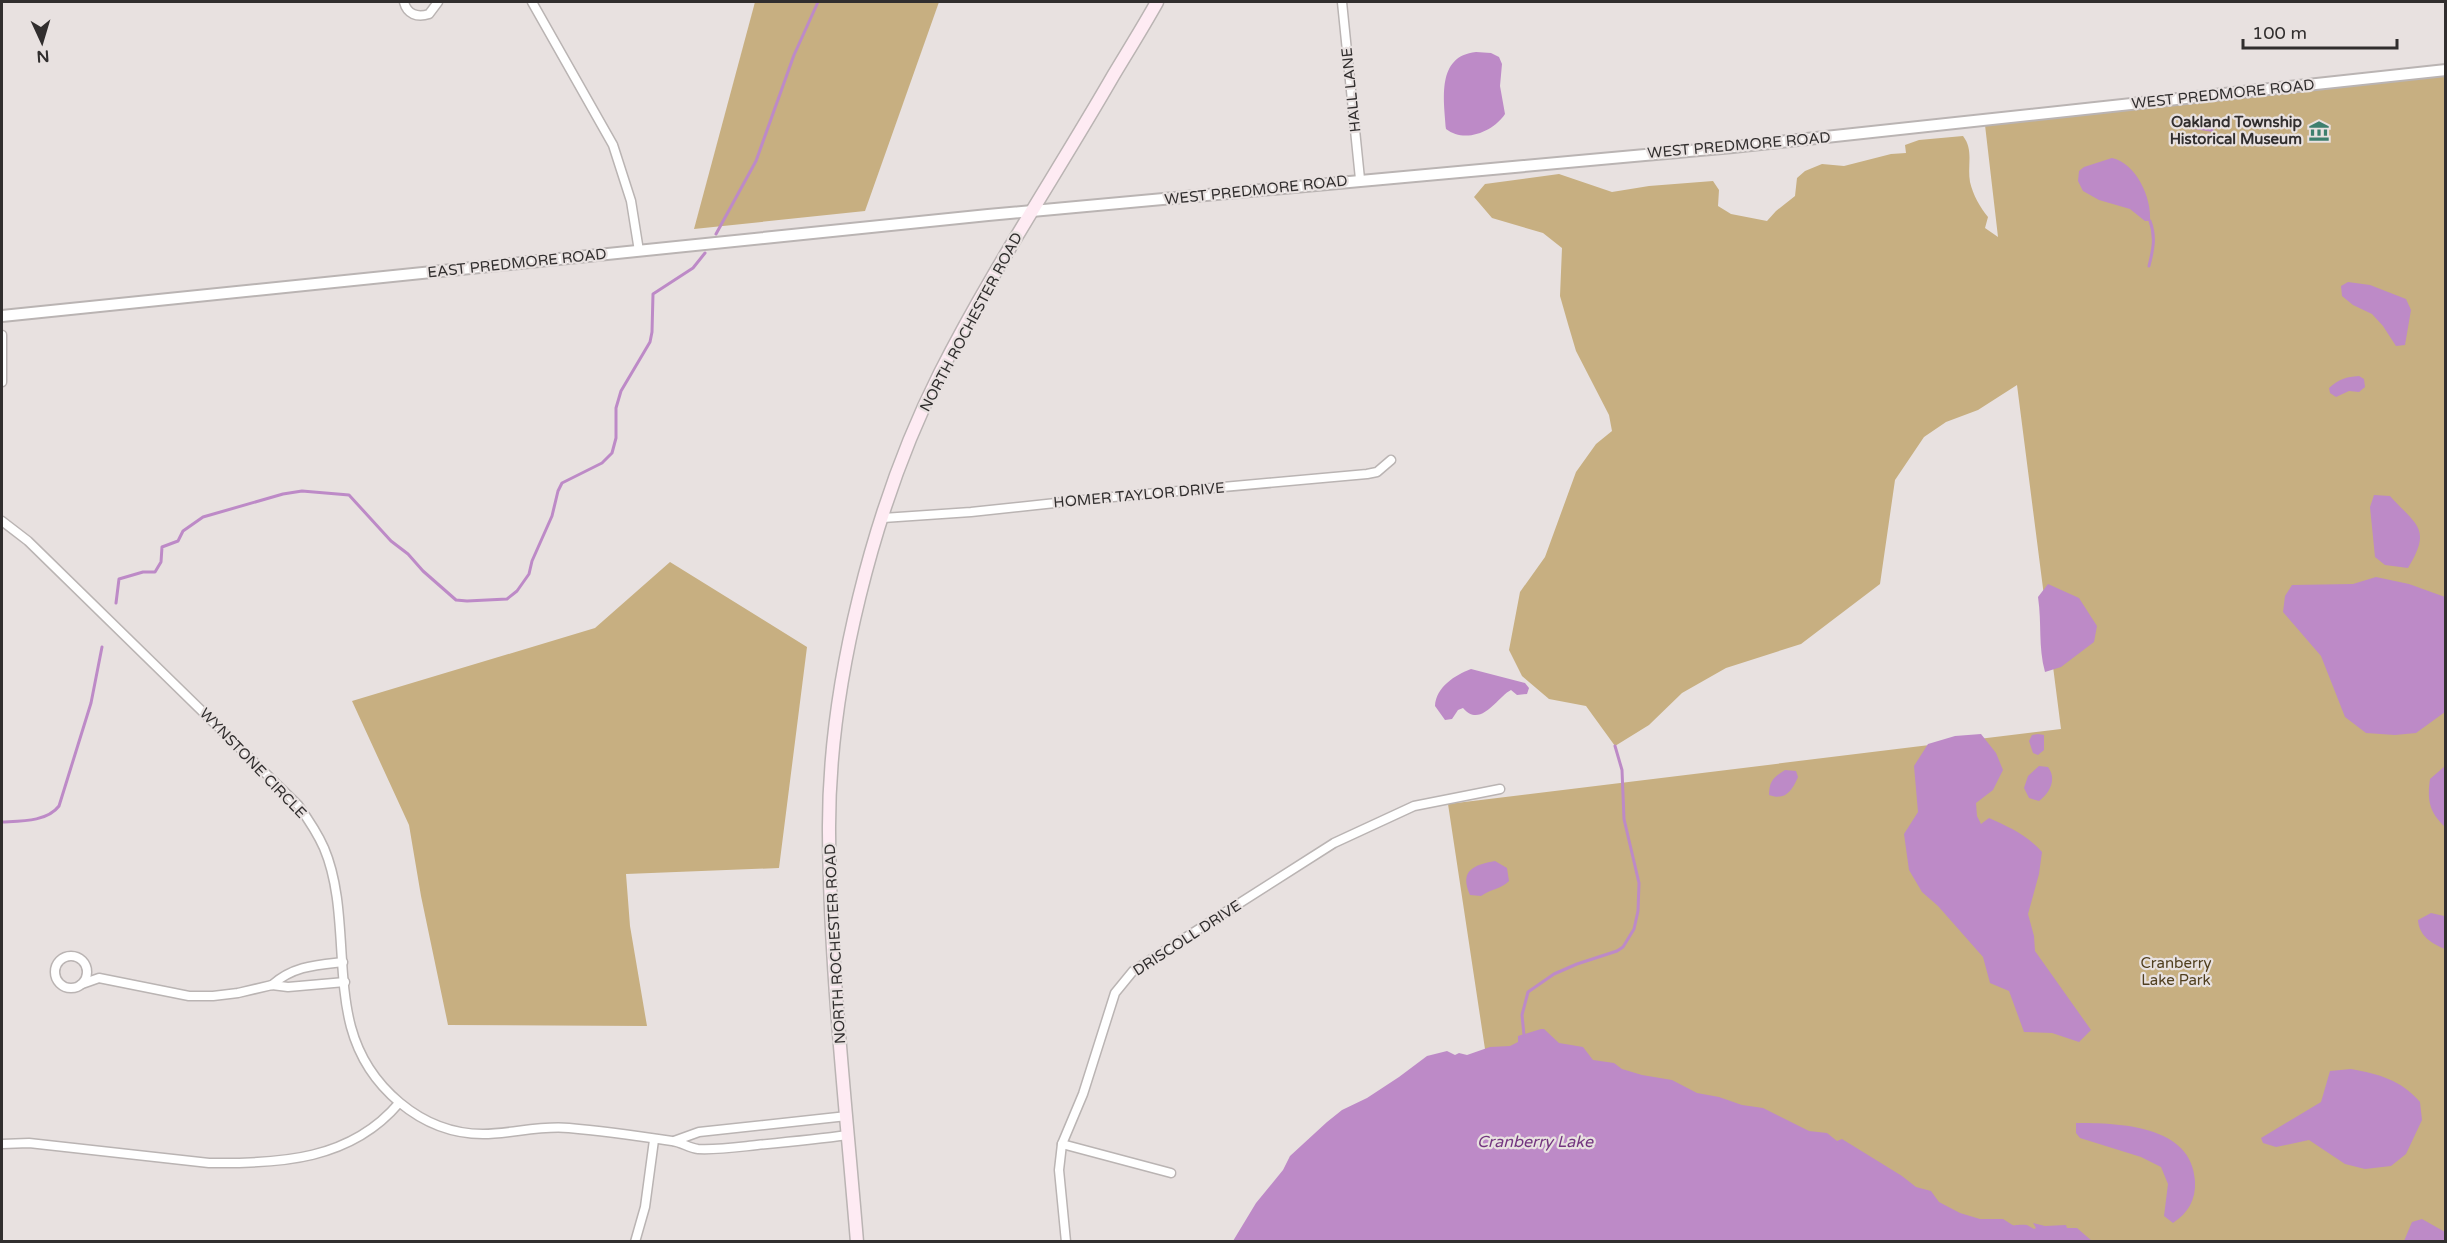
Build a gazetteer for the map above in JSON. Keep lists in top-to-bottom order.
{
  "streets": {
    "main road": ["NORTH ROCHESTER ROAD"],
    "street": [
      "HALL LANE",
      "WEST PREDMORE ROAD",
      "EAST PREDMORE ROAD",
      "HOMER TAYLOR DRIVE",
      "WYNSTONE CIRCLE",
      "DRISCOLL DRIVE"
    ]
  },
  "crossings": [
    ["HALL LANE", "WEST PREDMORE ROAD"],
    ["WEST PREDMORE ROAD", "EAST PREDMORE ROAD"],
    ["WEST PREDMORE ROAD", "NORTH ROCHESTER ROAD"],
    ["EAST PREDMORE ROAD", "NORTH ROCHESTER ROAD"],
    ["NORTH ROCHESTER ROAD", "HOMER TAYLOR DRIVE"],
    ["NORTH ROCHESTER ROAD", "WYNSTONE CIRCLE"]
  ],
  "water": ["Cranberry Lake"],
  "parks": ["Cranberry Lake Park"],
  "places": {
    "museum": ["Oakland Township Historical Museum"]
  },
  "scale_bar": "100 m",
  "north": "bottom"
}
